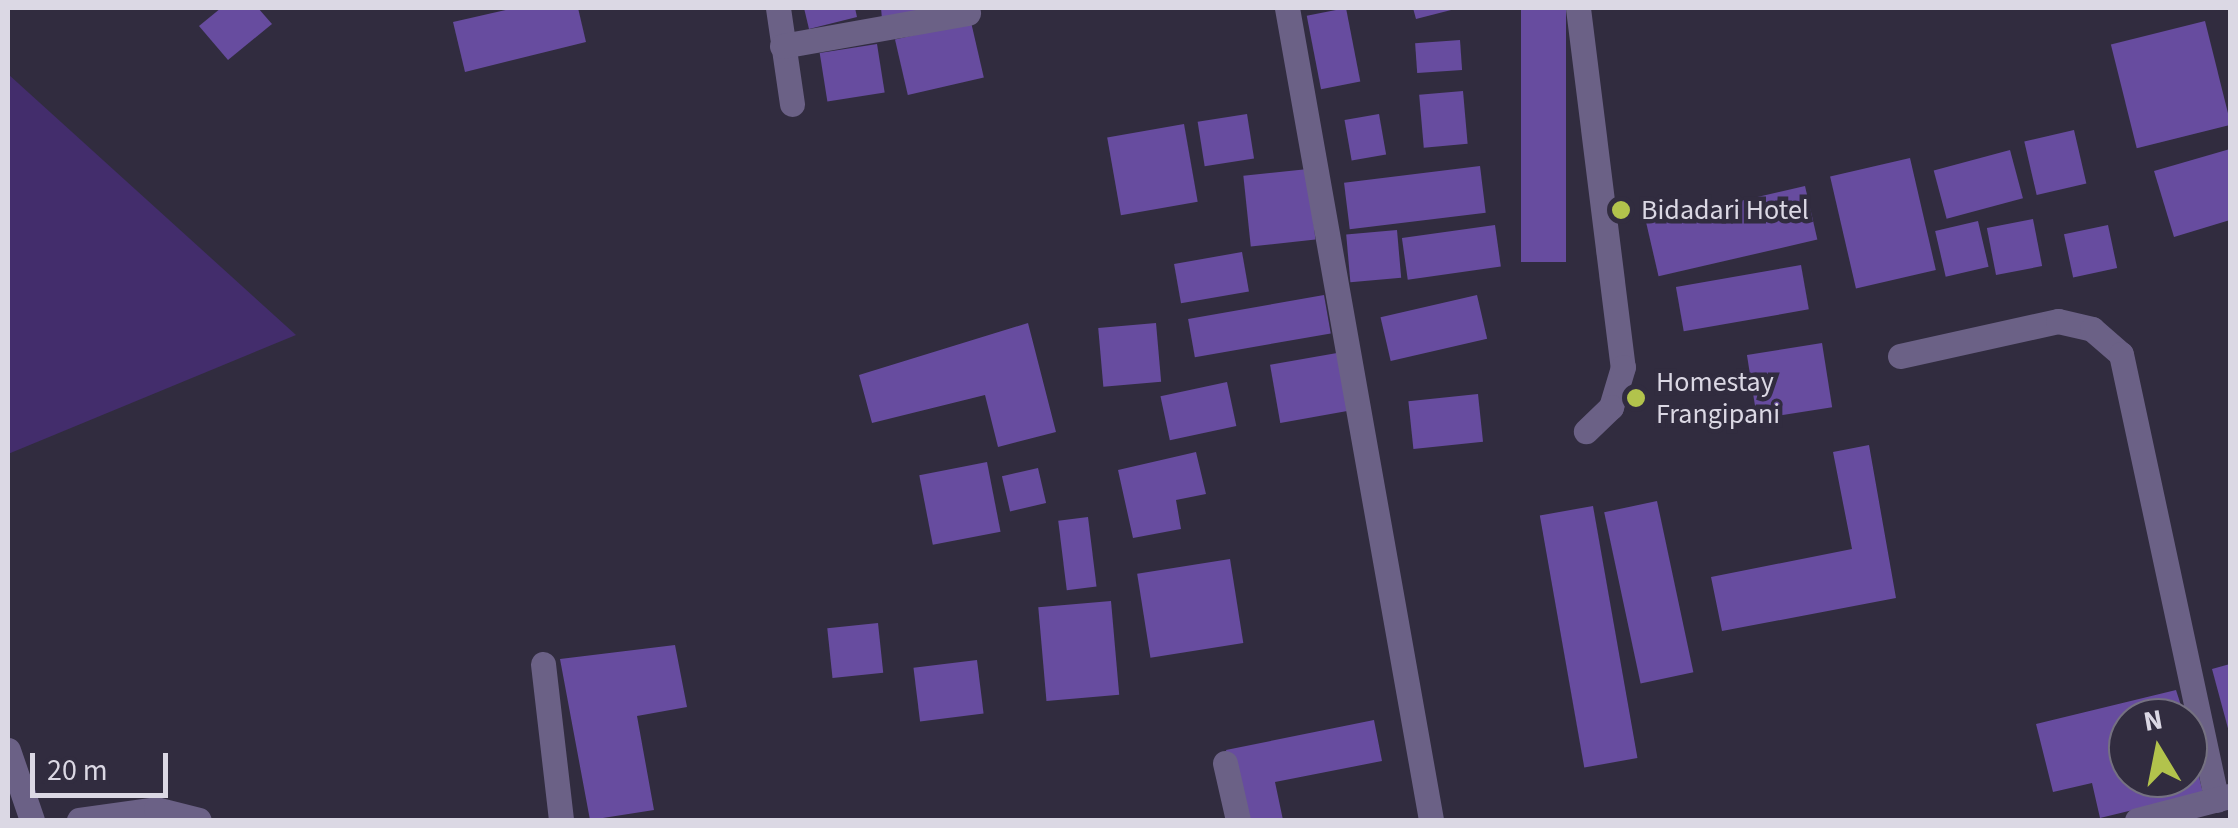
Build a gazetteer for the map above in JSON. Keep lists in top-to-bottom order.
{
  "places": ["Bidadari Hotel", "Homestay Frangipani"],
  "scale_bar": "20 m",
  "north": "top"
}
